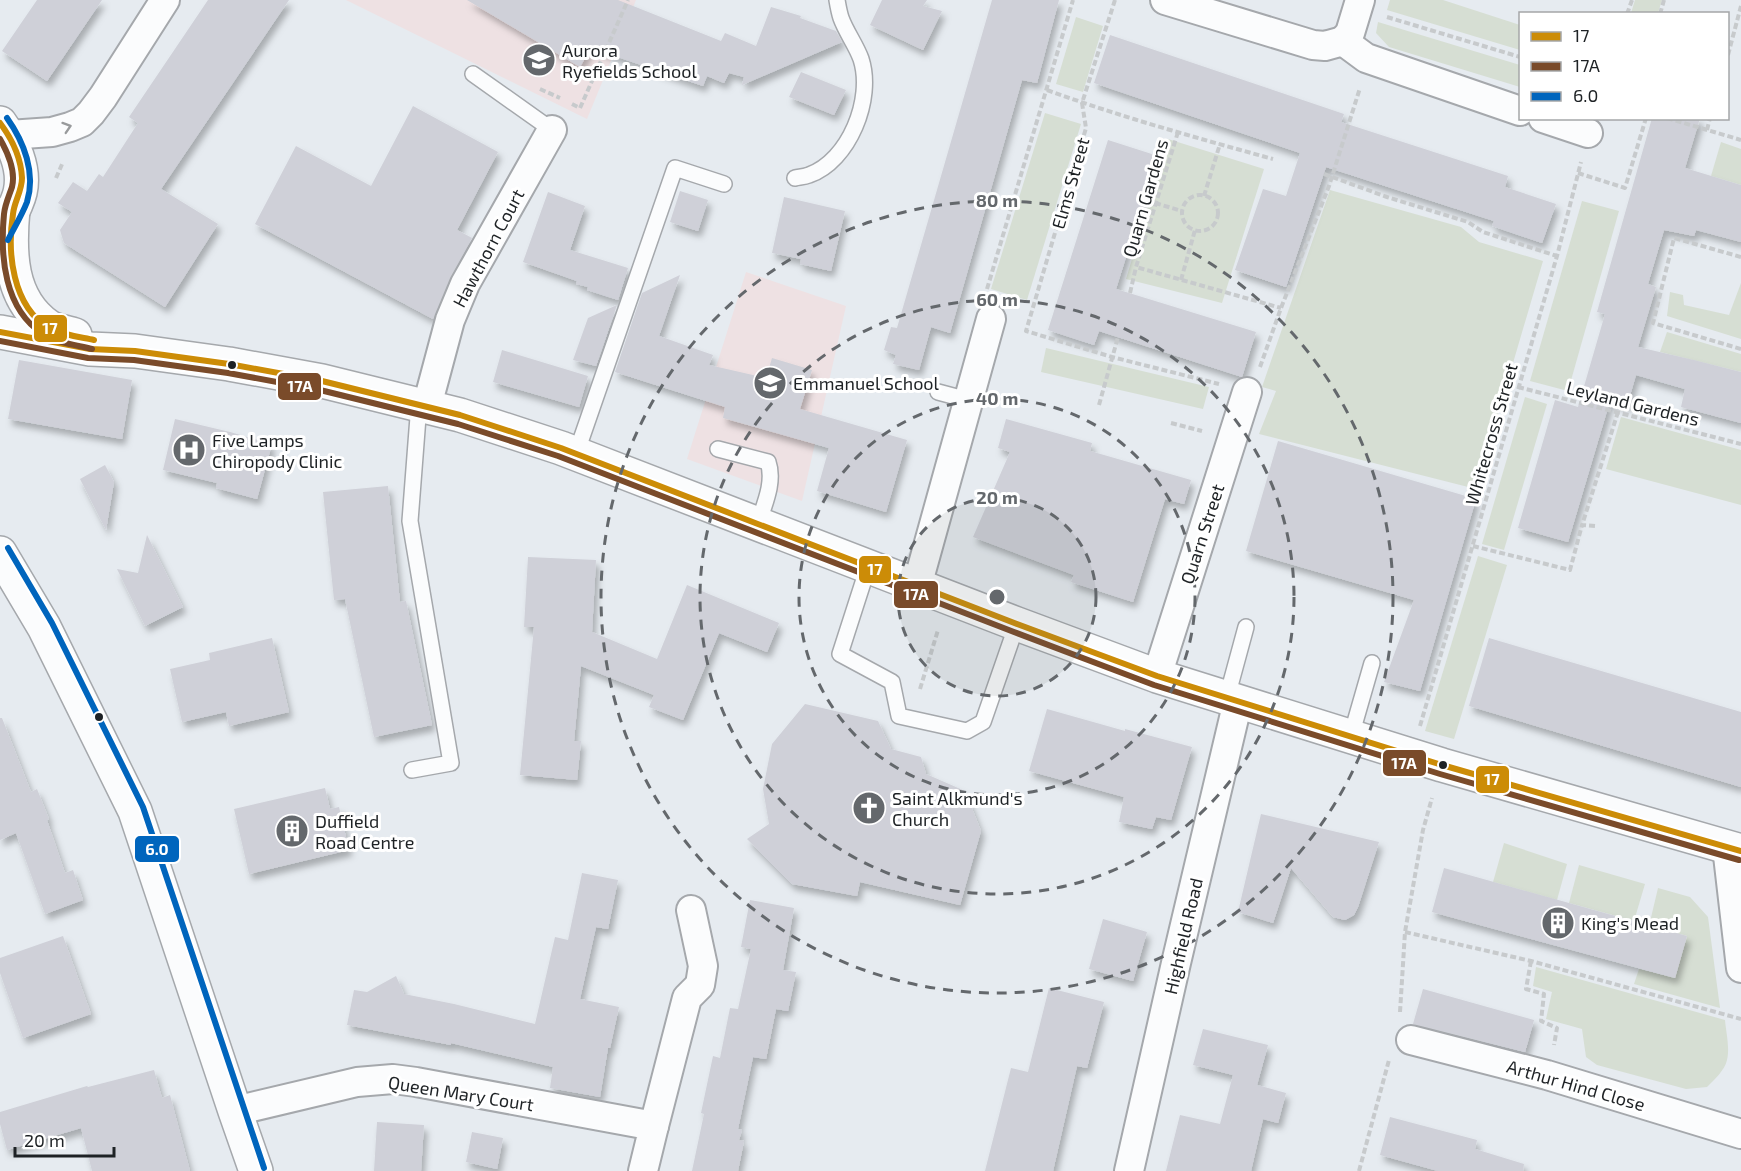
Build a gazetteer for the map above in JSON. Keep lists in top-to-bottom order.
{
  "streets": {
    "street": [
      "Hawthorn Court",
      "Quarn Street",
      "Highfield Road",
      "Arthur Hind Close",
      "Queen Mary Court"
    ],
    "path": [
      "Elms Street",
      "Quarn Gardens",
      "Leyland Gardens",
      "Whitecross Street"
    ]
  },
  "crossings": [
    ["Elms Street", "Quarn Gardens"],
    ["Leyland Gardens", "Whitecross Street"]
  ],
  "places": {
    "school or university": ["Aurora Ryefields School", "Emmanuel School"],
    "hospital": ["Five Lamps Chiropody Clinic"],
    "church": ["Saint Alkmund's Church"],
    "building": ["Duffield Road Centre", "King's Mead"]
  },
  "lines": ["transit line 6.0", "transit line 17", "transit line 17A"],
  "legend": ["17", "17A", "6.0"],
  "scale_bar": "20 m",
  "rings": [
    "80 m",
    "60 m",
    "40 m",
    "20 m"
  ]
}
